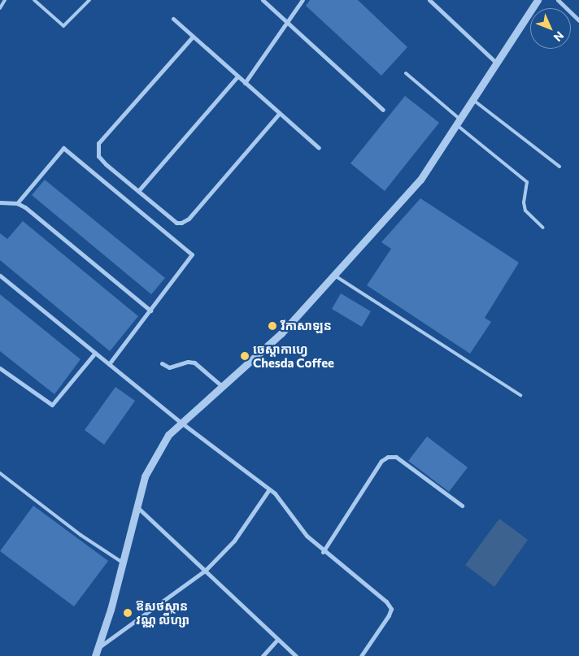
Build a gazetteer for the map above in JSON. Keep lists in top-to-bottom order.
{
  "places": ["រីកាសាឡន", "ចេស្ដាកាហ្វេ Chesda Coffee", "ឱសថស្ថាន វណ្ណ លីហ្សា"],
  "north": "bottom right"
}
